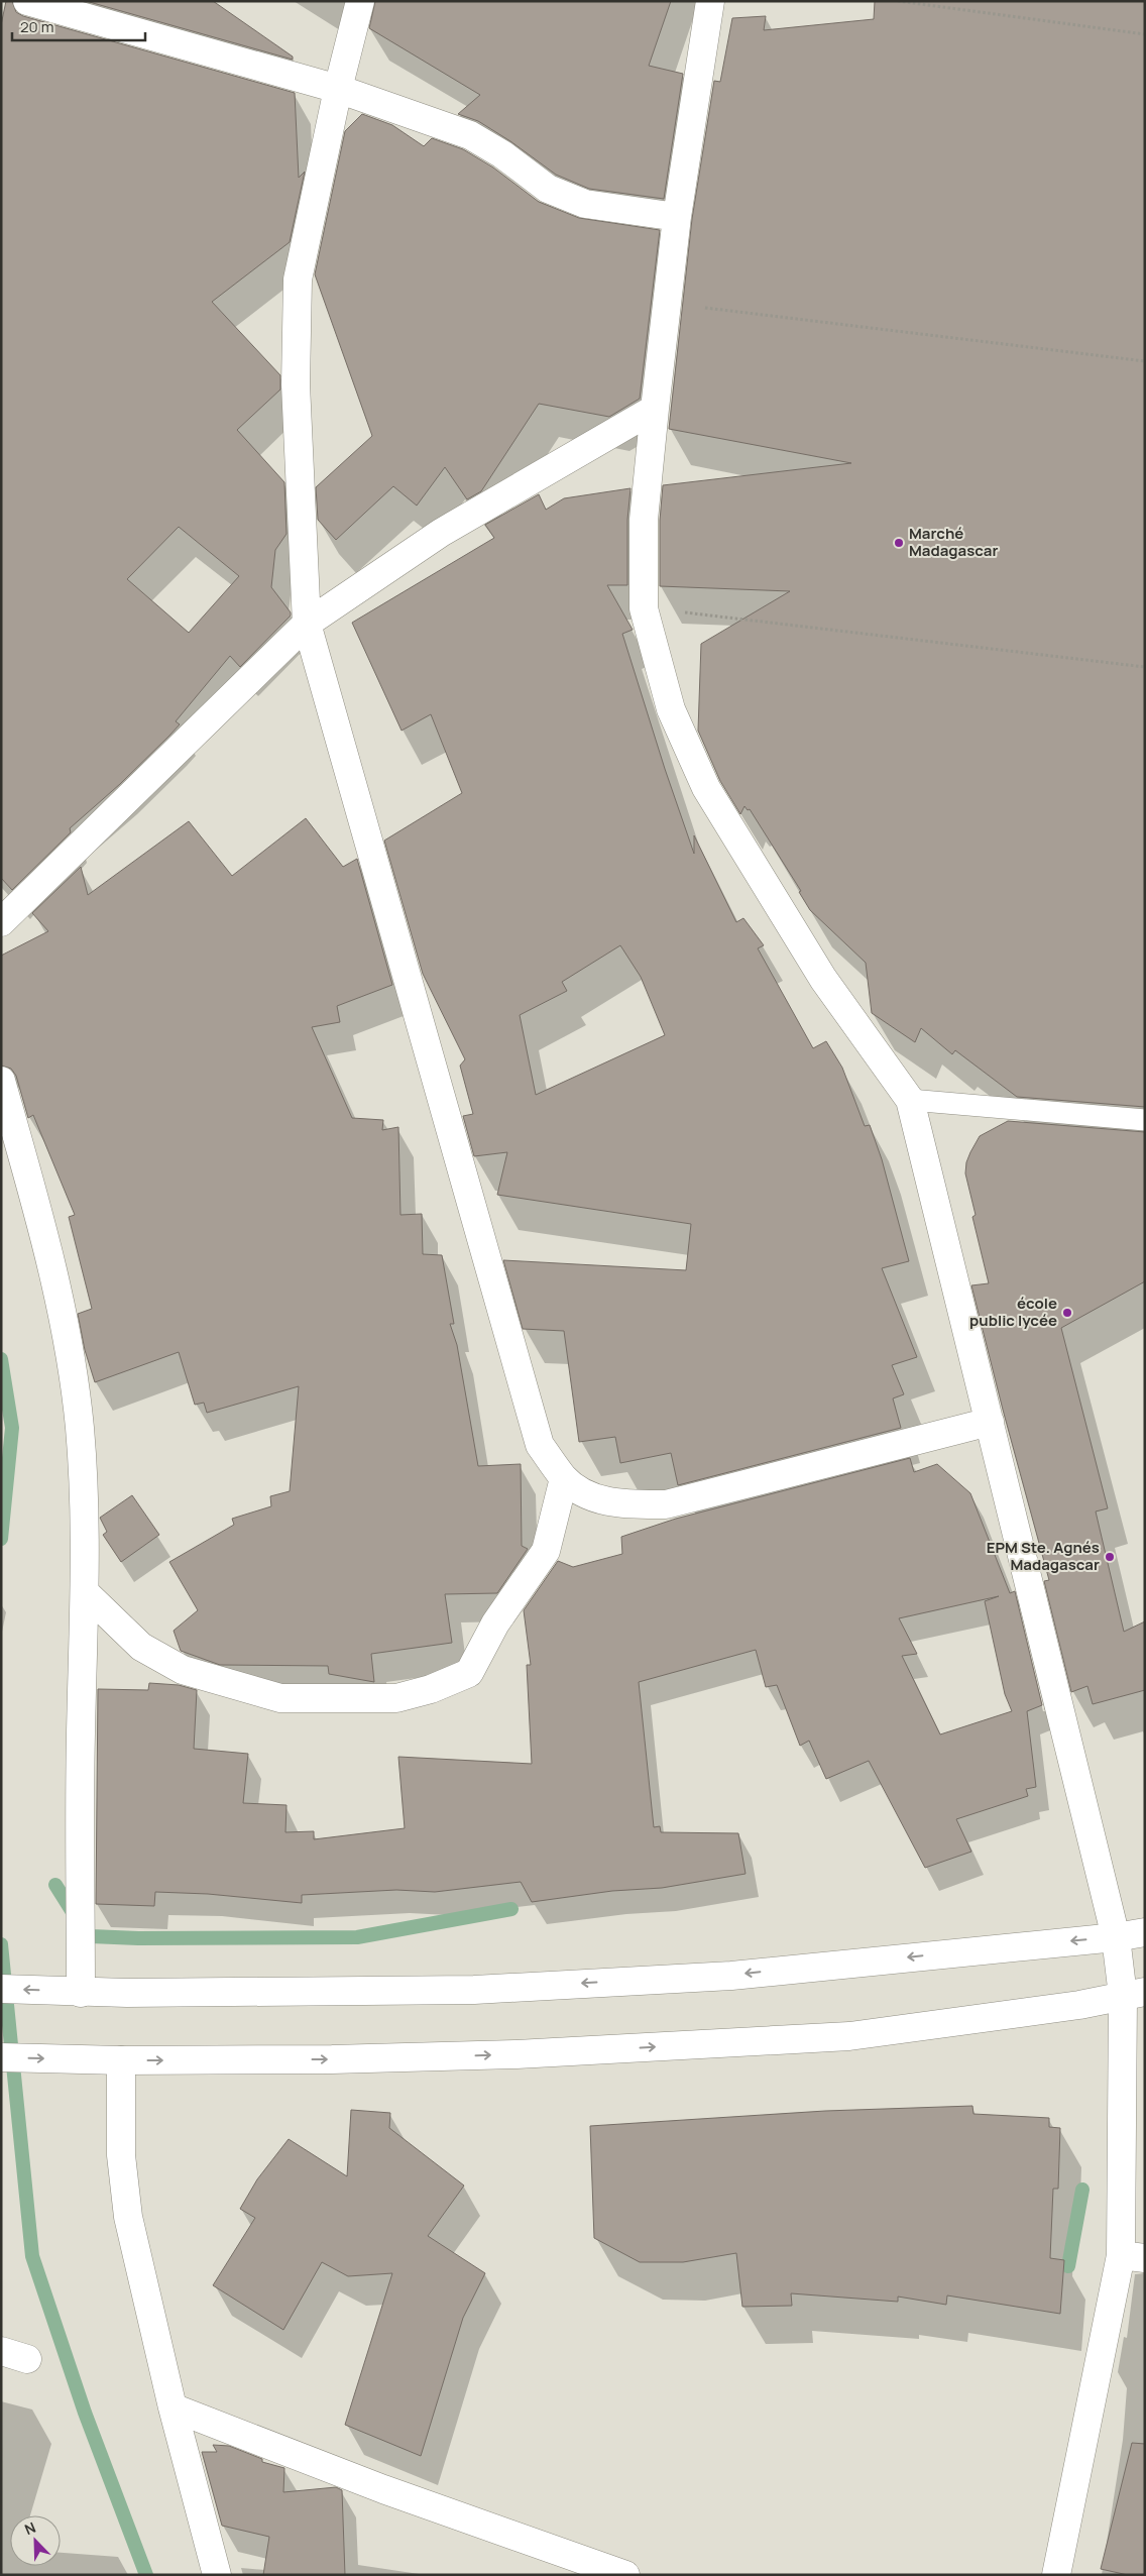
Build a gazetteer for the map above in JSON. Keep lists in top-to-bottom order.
{
  "places": ["Marché Madagascar", "école public lycée", "EPM Ste. Agnés Madagascar"],
  "scale_bar": "20 m",
  "north": "top left"
}
